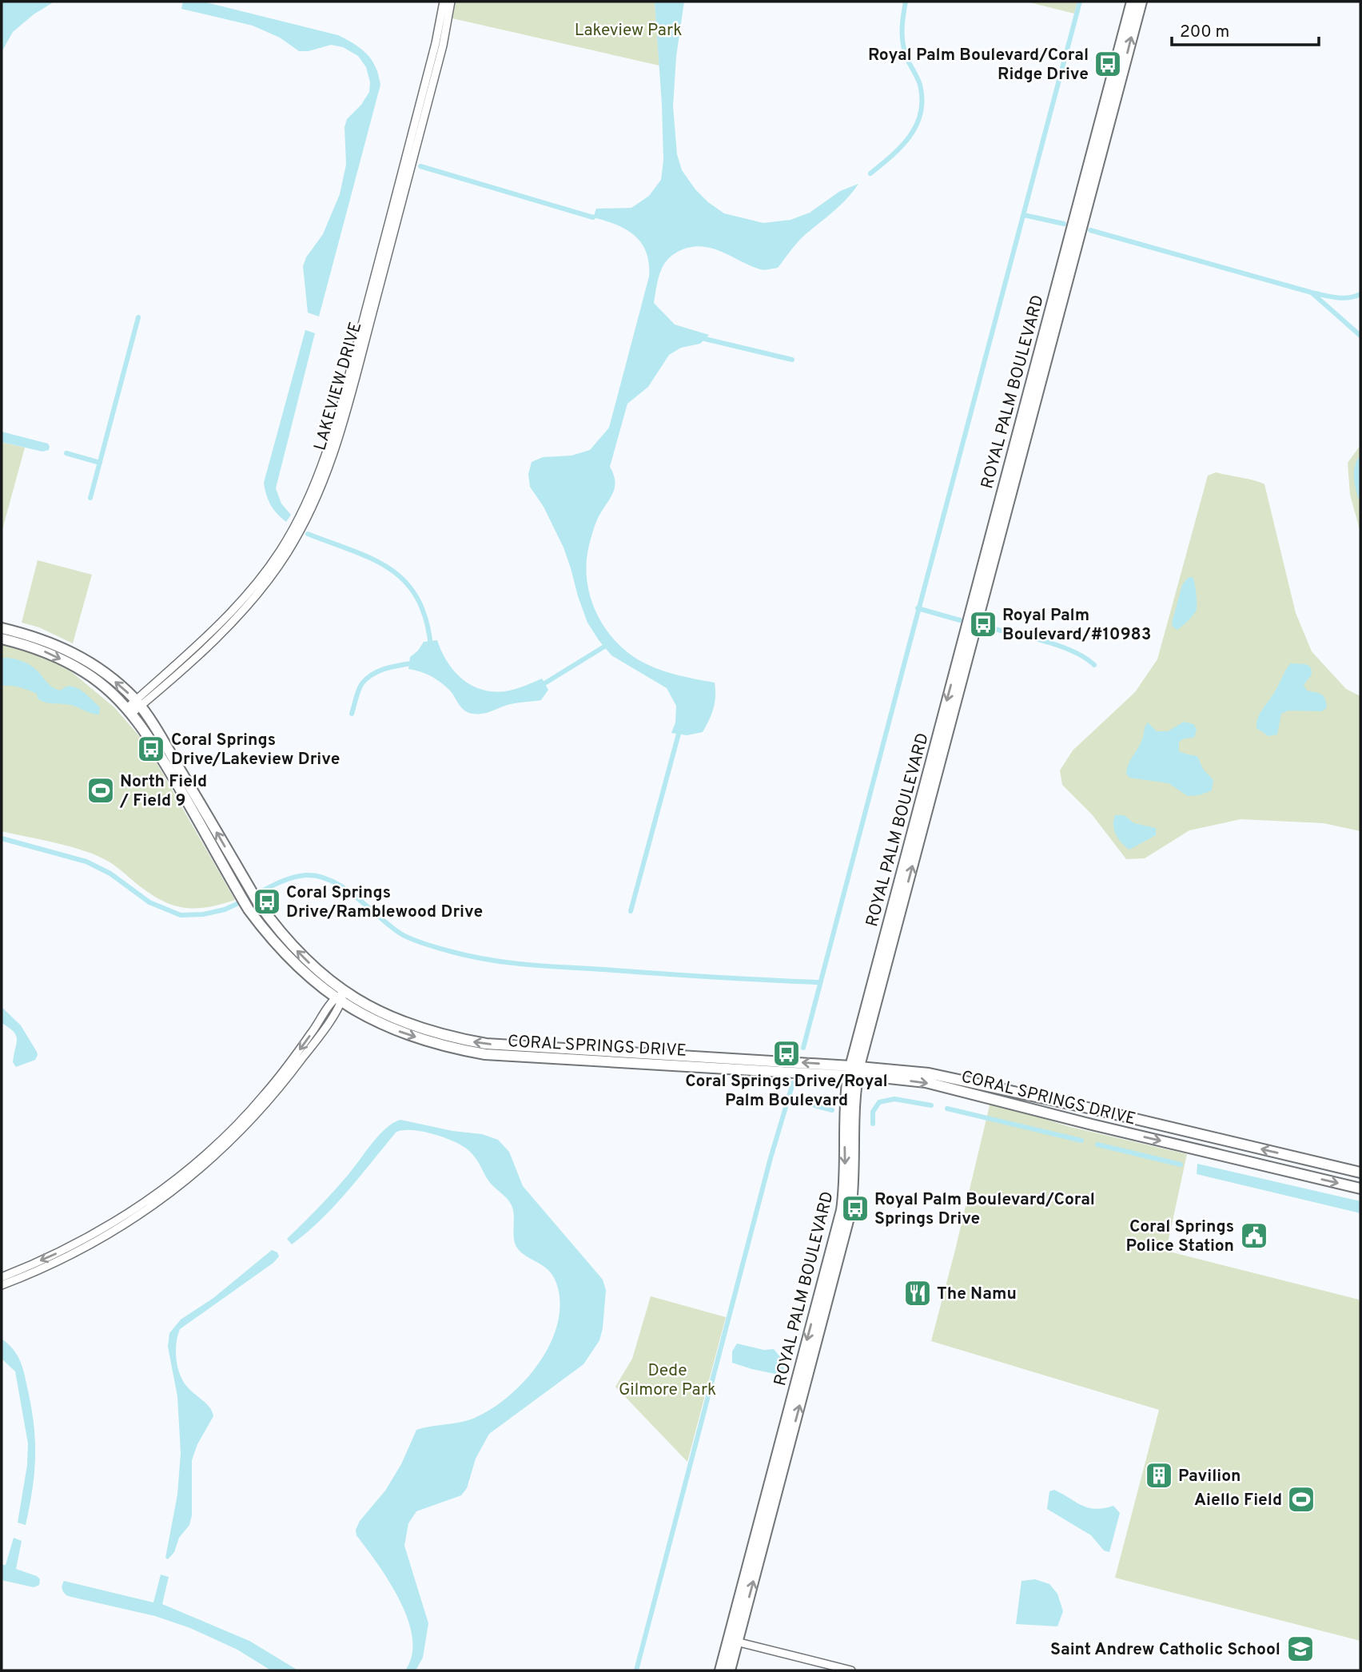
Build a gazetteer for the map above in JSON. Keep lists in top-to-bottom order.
{
  "streets": {
    "main road": ["ROYAL PALM BOULEVARD", "CORAL SPRINGS DRIVE"],
    "street": ["LAKEVIEW DRIVE"]
  },
  "crossings": [
    ["LAKEVIEW DRIVE", "CORAL SPRINGS DRIVE"],
    ["ROYAL PALM BOULEVARD", "CORAL SPRINGS DRIVE"]
  ],
  "parks": ["Lakeview Park", "Dede Gilmore Park"],
  "places": {
    "bus stop": [
      "Royal Palm Boulevard/Coral Ridge Drive",
      "Royal Palm Boulevard/#10983",
      "Coral Springs Drive/Lakeview Drive",
      "Coral Springs Drive/Ramblewood Drive",
      "Coral Springs Drive/Royal Palm Boulevard",
      "Royal Palm Boulevard/Coral Springs Drive"
    ],
    "sports": ["North Field / Field 9", "Aiello Field"],
    "public building": ["Coral Springs Police Station"],
    "restaurant": ["The Namu"],
    "building": ["Pavilion"],
    "school or university": ["Saint Andrew Catholic School"]
  },
  "scale_bar": "200 m"
}
